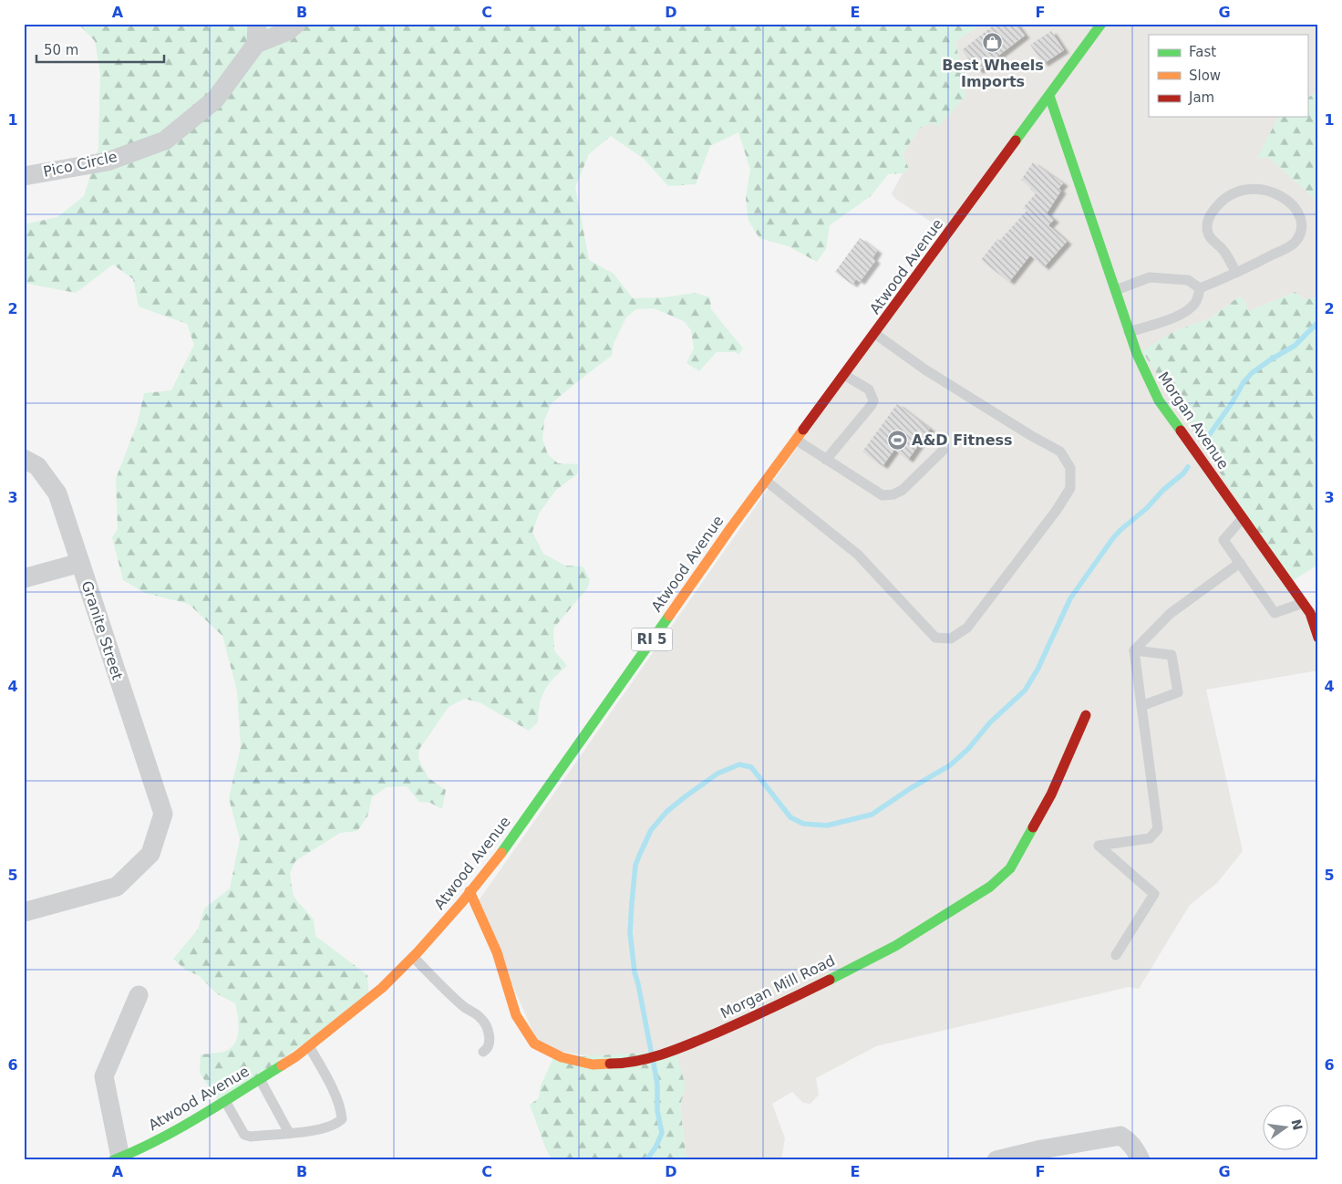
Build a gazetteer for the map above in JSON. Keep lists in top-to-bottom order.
{
  "streets": {
    "main road": [
      "Atwood Avenue",
      "Morgan Avenue",
      "RI 5",
      "Morgan Mill Road"
    ],
    "street": ["Pico Circle", "Granite Street"]
  },
  "crossings": [
    ["Atwood Avenue", "Morgan Avenue"],
    ["Atwood Avenue", "Morgan Mill Road"]
  ],
  "places": {
    "shop": ["Best Wheels Imports"],
    "sports": ["A&D Fitness"]
  },
  "legend": ["Fast", "Slow", "Jam"],
  "scale_bar": "50 m",
  "north": "right",
  "grid": {
    "columns": [
      "A",
      "B",
      "C",
      "D",
      "E",
      "F",
      "G"
    ],
    "rows": [
      "1",
      "2",
      "3",
      "4",
      "5",
      "6"
    ]
  }
}
